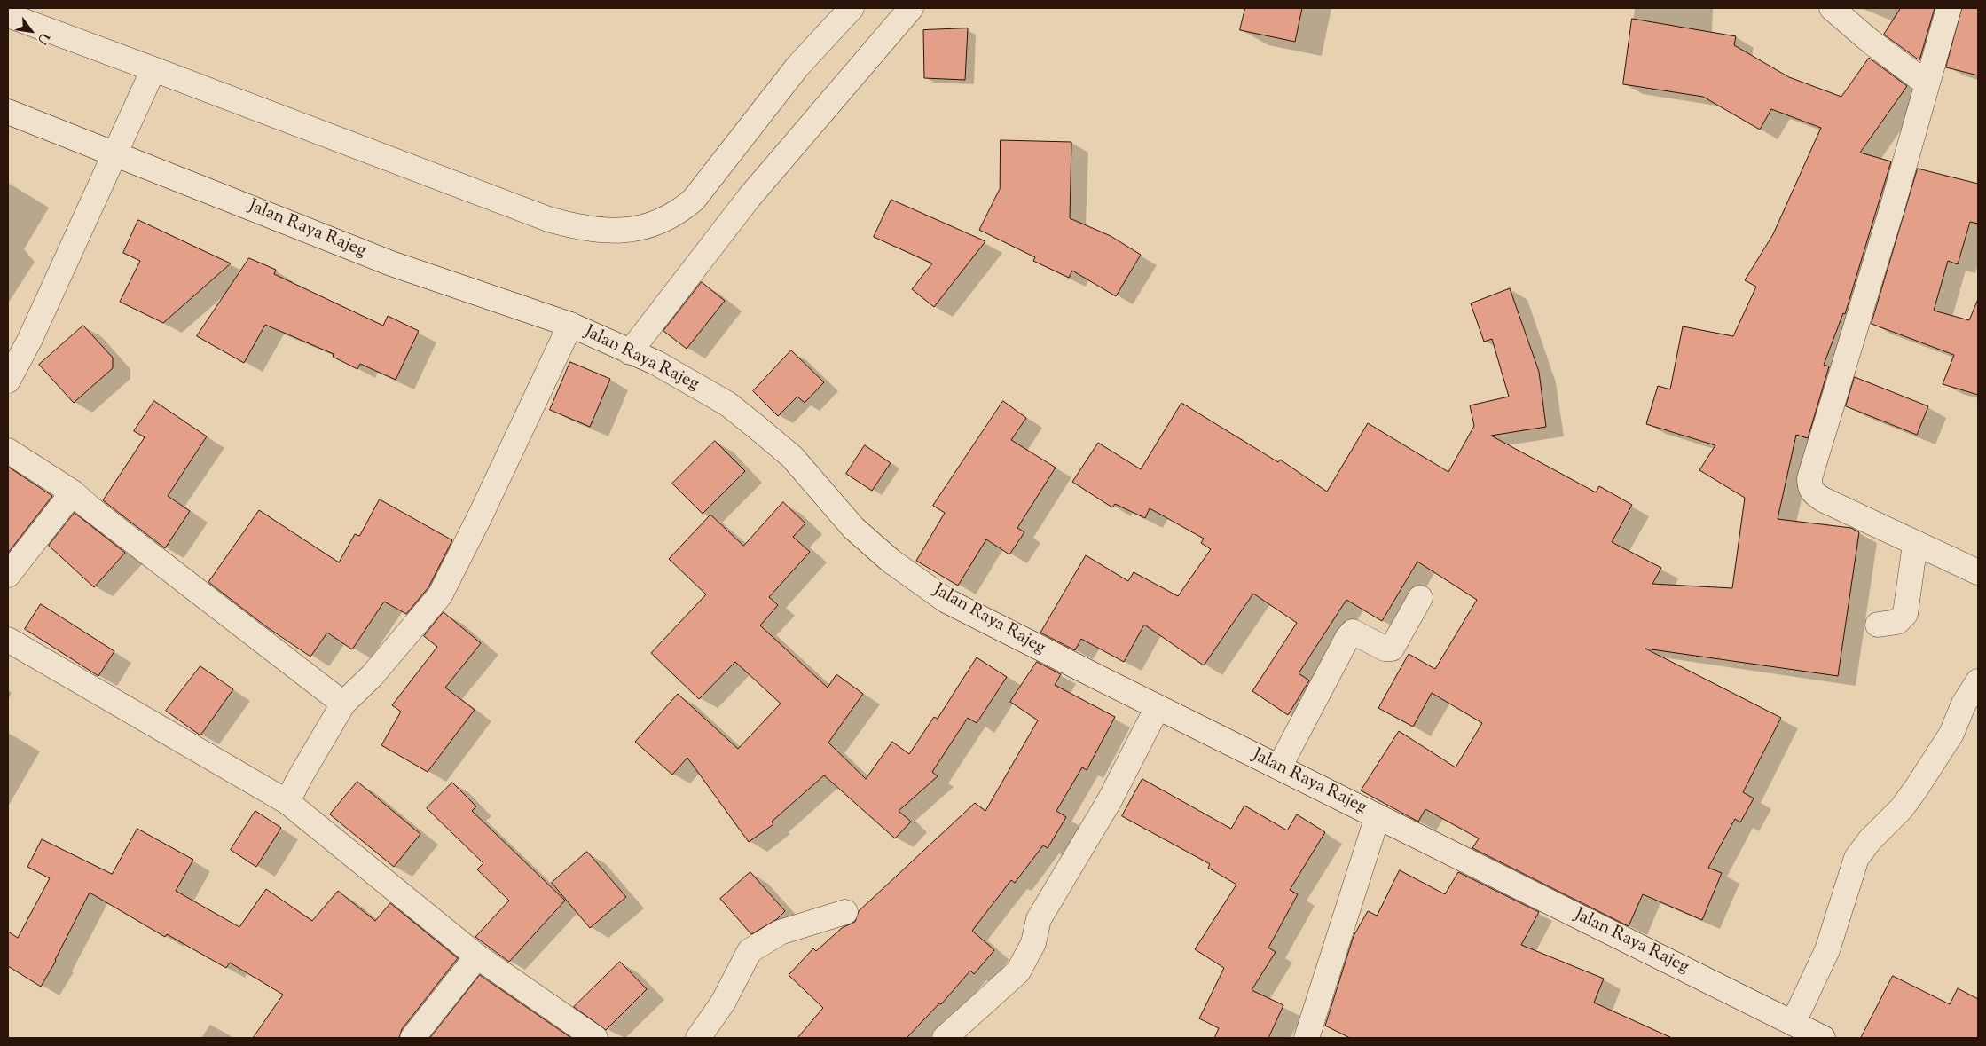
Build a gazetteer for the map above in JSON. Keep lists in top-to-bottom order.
{
  "streets": {
    "street": ["Jalan Raya Rajeg"]
  },
  "north": "bottom right"
}
